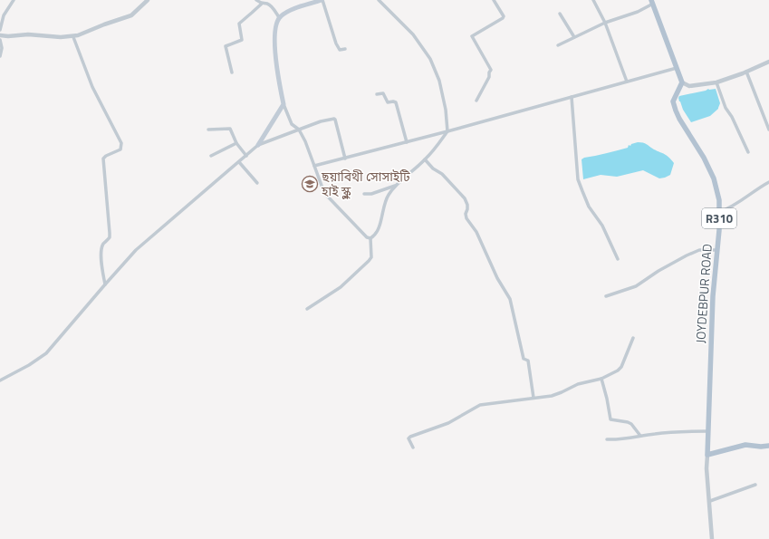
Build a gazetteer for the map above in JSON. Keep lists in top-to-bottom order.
{
  "streets": {
    "main road": ["R310", "JOYDEBPUR ROAD"]
  },
  "places": {
    "school or university": ["ছয়াবিথী সোসাইটি হাই স্কুল"]
  }
}
